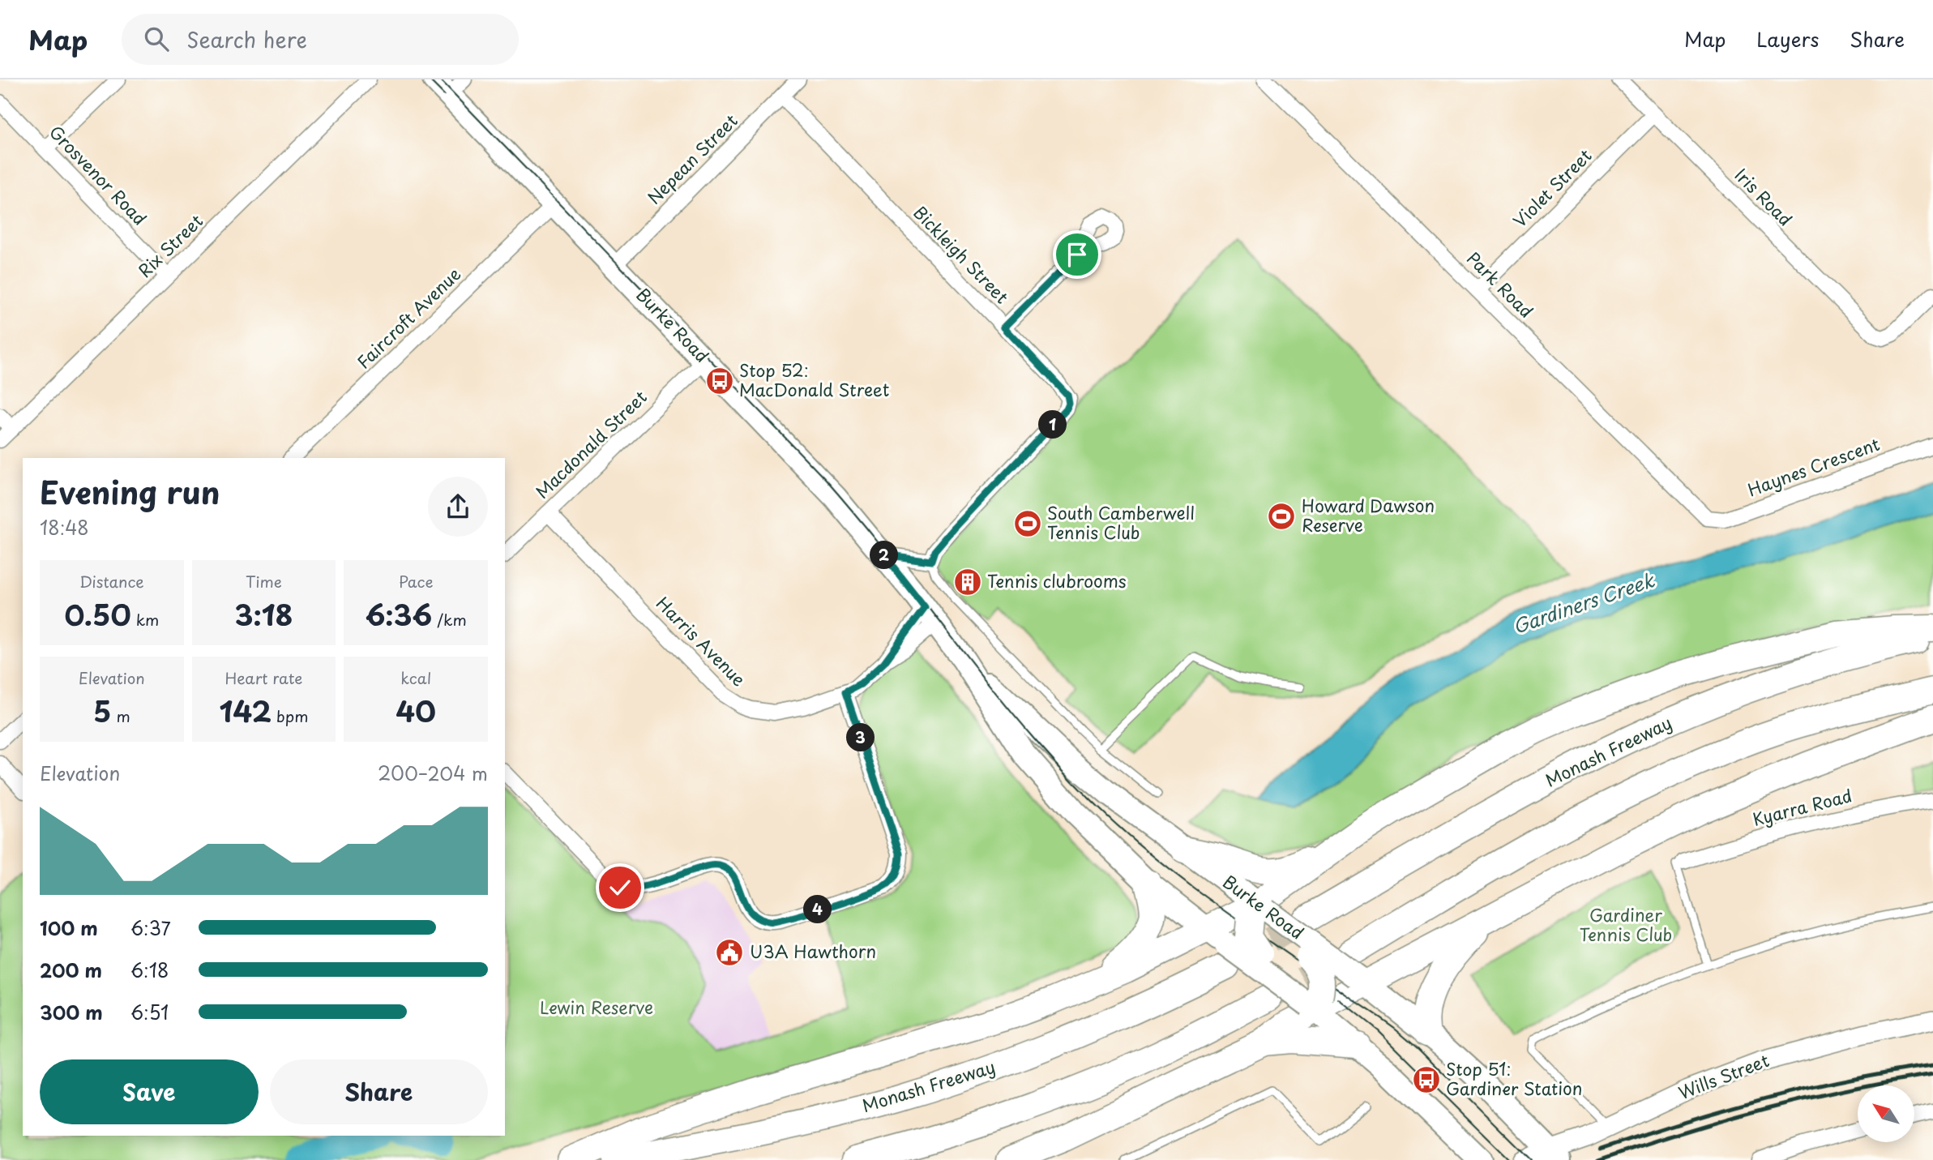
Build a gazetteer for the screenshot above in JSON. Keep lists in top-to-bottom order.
{
  "streets": {
    "highway": ["Monash Freeway"],
    "main road": ["Burke Road"],
    "street": [
      "Nepean Street",
      "Grosvenor Road",
      "Violet Street",
      "Iris Road",
      "Rix Street",
      "Bickleigh Street",
      "Park Road",
      "Faircroft Avenue",
      "Macdonald Street",
      "Haynes Crescent",
      "Harris Avenue",
      "Kyarra Road",
      "Wills Street"
    ]
  },
  "crossings": [
    ["Nepean Street", "Bickleigh Street"],
    ["Nepean Street", "Burke Road"],
    ["Grosvenor Road", "Rix Street"],
    ["Violet Street", "Iris Road"],
    ["Violet Street", "Park Road"],
    ["Park Road", "Haynes Crescent"],
    ["Faircroft Avenue", "Burke Road"],
    ["Burke Road", "Macdonald Street"],
    ["Burke Road", "Harris Avenue"],
    ["Burke Road", "Monash Freeway"],
    ["Burke Road", "Wills Street"],
    ["Macdonald Street", "Harris Avenue"]
  ],
  "water": ["Gardiners Creek"],
  "parks": ["Gardiner Tennis Club", "Lewin Reserve"],
  "places": {
    "bus stop": ["Stop 52: MacDonald Street", "Stop 51: Gardiner Station"],
    "sports": ["Howard Dawson Reserve", "South Camberwell Tennis Club"],
    "building": ["Tennis clubrooms"],
    "public building": ["U3A Hawthorn"]
  },
  "north": "top left",
  "page": {
    "header": "Map",
    "search": "Search here",
    "nav": ["Map", "Layers", "Share"],
    "pins": [
      "1",
      "2",
      "3",
      "4"
    ],
    "heading": ["Evening run", "18:48"],
    "stats": [
      ["Distance", "0.50 km"],
      ["Time", "3:18"],
      ["Pace", "6:36 /km"],
      ["Elevation", "5 m"],
      ["Heart rate", "142 bpm"],
      ["kcal", "40"]
    ],
    "chart": ["Elevation", "200–204 m"],
    "list": [
      {
        "name": "100 m",
        "note": "6:37"
      },
      {
        "name": "200 m",
        "note": "6:18"
      },
      {
        "name": "300 m",
        "note": "6:51"
      }
    ],
    "buttons": ["Save", "Share"]
  }
}
